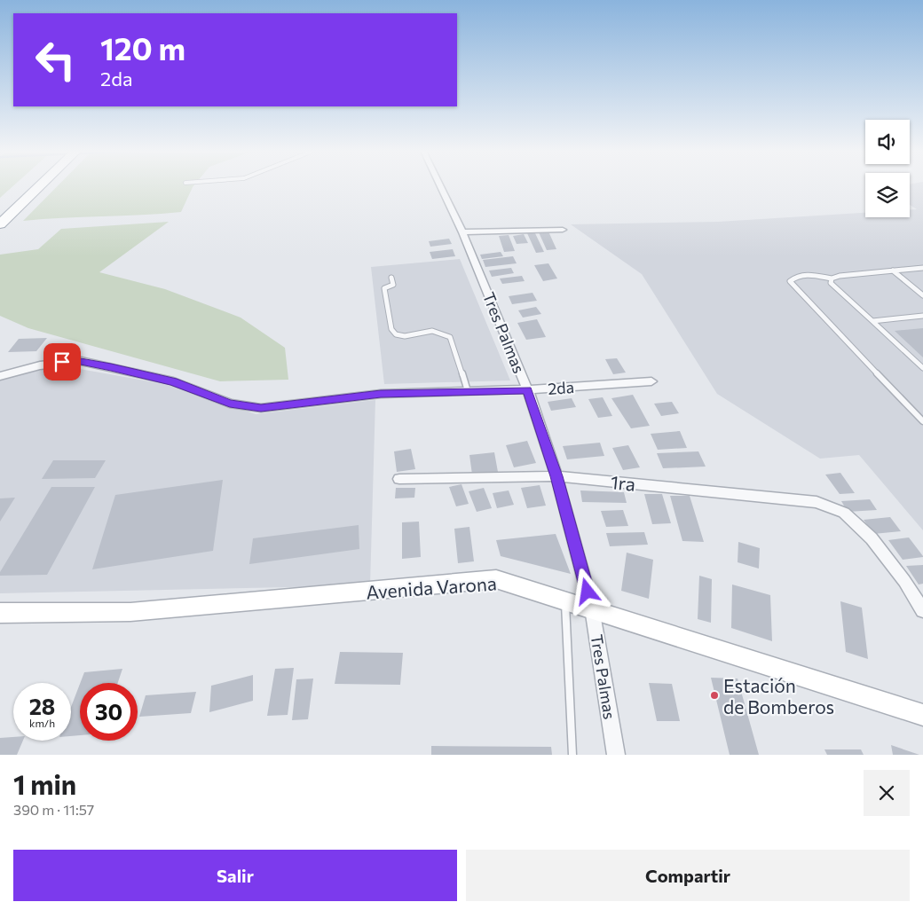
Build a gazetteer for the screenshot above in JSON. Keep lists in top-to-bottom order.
{
  "streets": {
    "street": [
      "Tres Palmas",
      "2da",
      "1ra",
      "Avenida Varona"
    ]
  },
  "crossings": [
    ["Tres Palmas", "2da"],
    ["Tres Palmas", "1ra"],
    ["Tres Palmas", "Avenida Varona"]
  ],
  "places": ["Estación de Bomberos"],
  "page": {
    "turn": ["120 m", "2da"],
    "speed": "28 km/h",
    "limit": "30",
    "heading": ["1 min", "390 m · 11:57"],
    "buttons": ["Salir", "Compartir"]
  }
}
